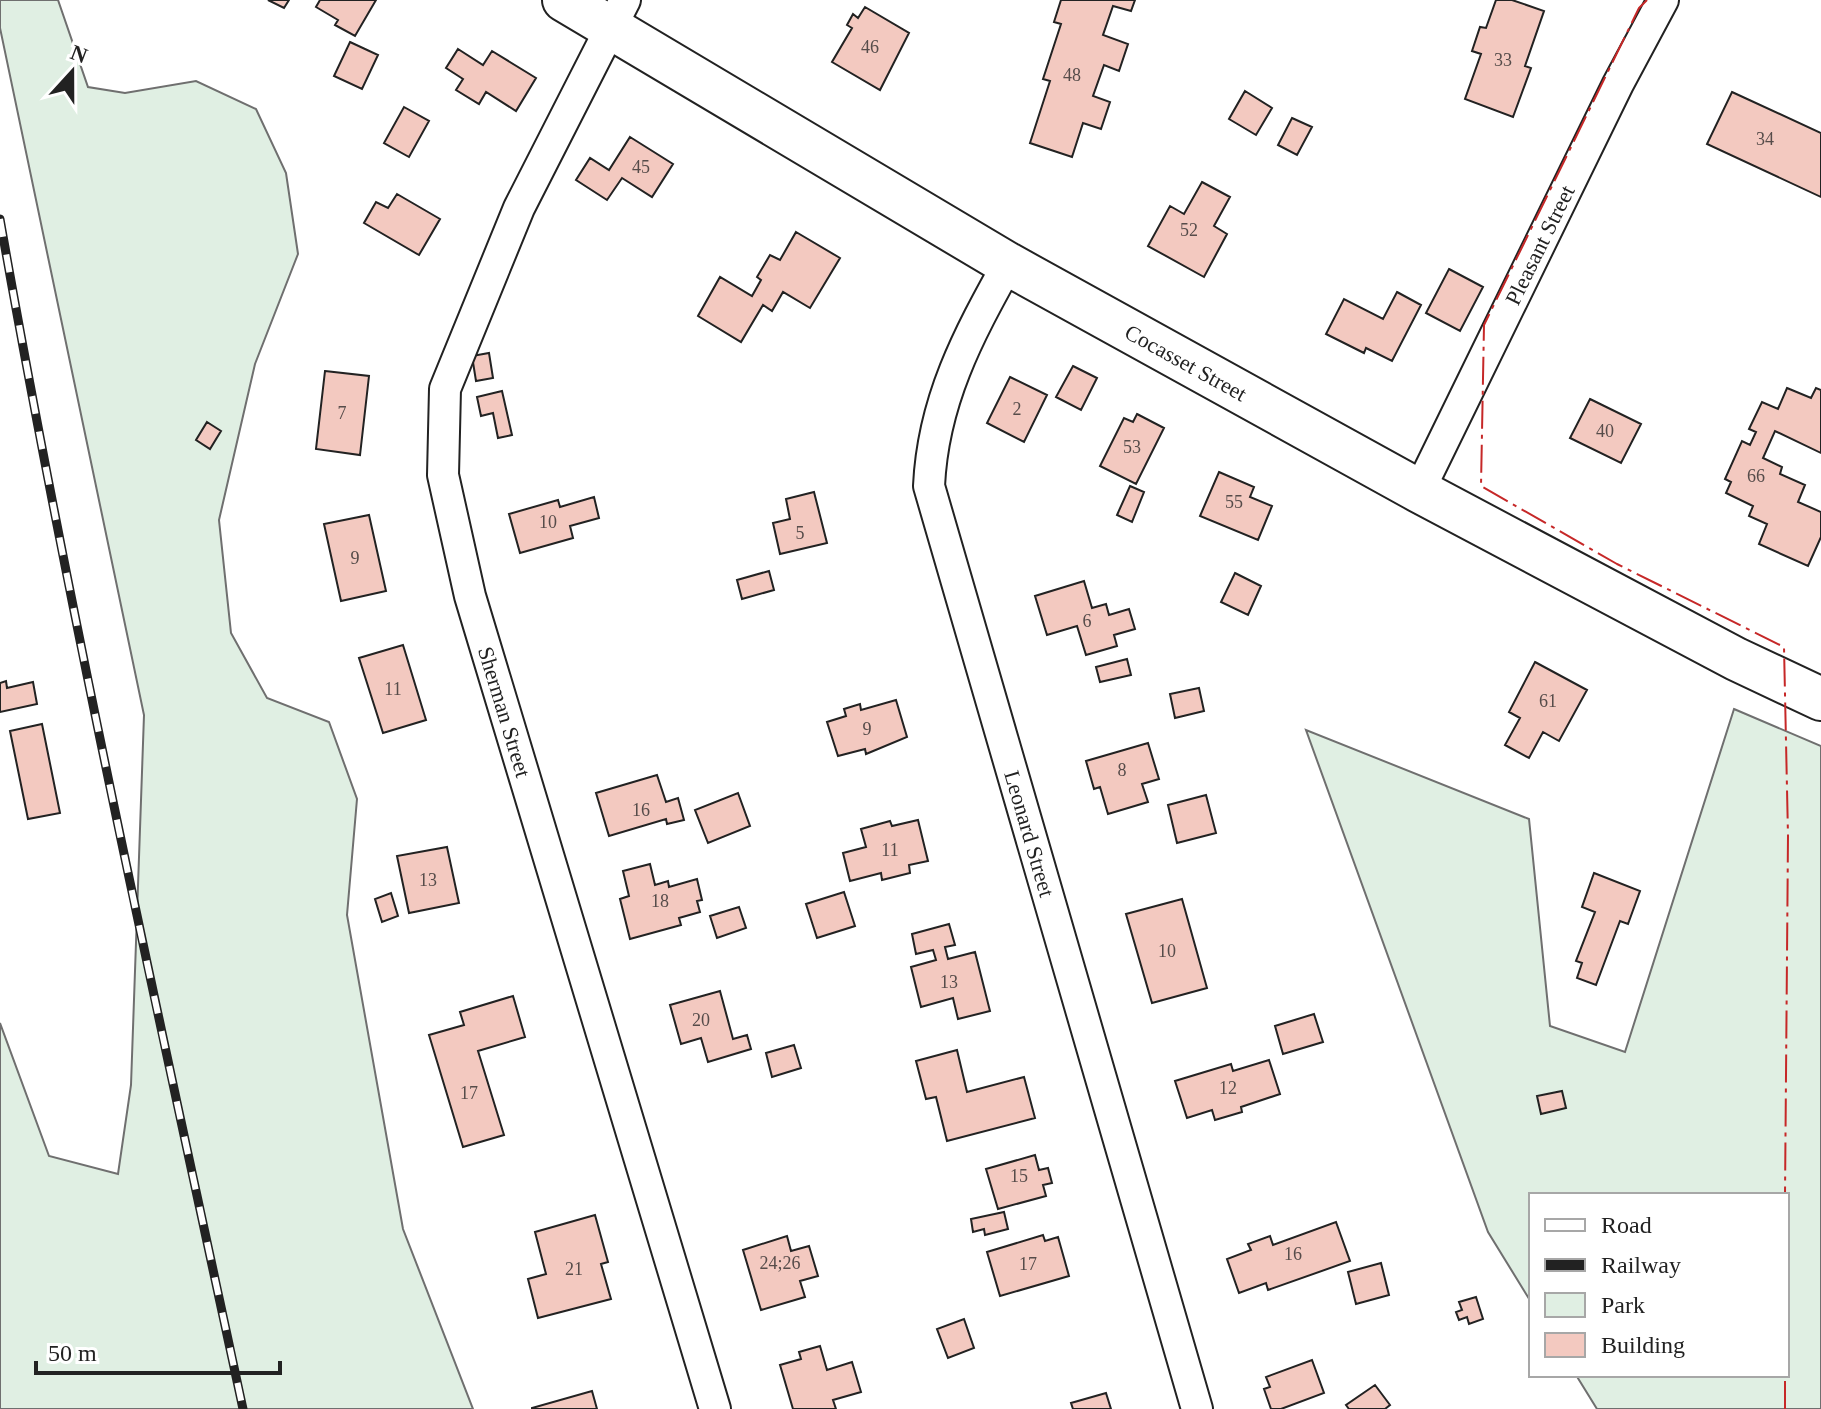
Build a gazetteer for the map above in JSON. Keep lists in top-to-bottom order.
{
  "streets": {
    "main road": ["Cocasset Street"],
    "street": ["Pleasant Street", "Sherman Street", "Leonard Street"]
  },
  "crossings": [
    ["Pleasant Street", "Cocasset Street"],
    ["Cocasset Street", "Sherman Street"],
    ["Cocasset Street", "Leonard Street"]
  ],
  "house_numbers": [
    "46",
    "33",
    "48",
    "34",
    "45",
    "52",
    "2",
    "7",
    "40",
    "53",
    "66",
    "55",
    "10",
    "5",
    "9",
    "6",
    "11",
    "61",
    "9",
    "8",
    "16",
    "11",
    "13",
    "18",
    "10",
    "13",
    "20",
    "12",
    "17",
    "15",
    "16",
    "24;26",
    "17",
    "21"
  ],
  "legend": [
    "Road",
    "Railway",
    "Park",
    "Building"
  ],
  "scale_bar": "50 m",
  "north": "top"
}
